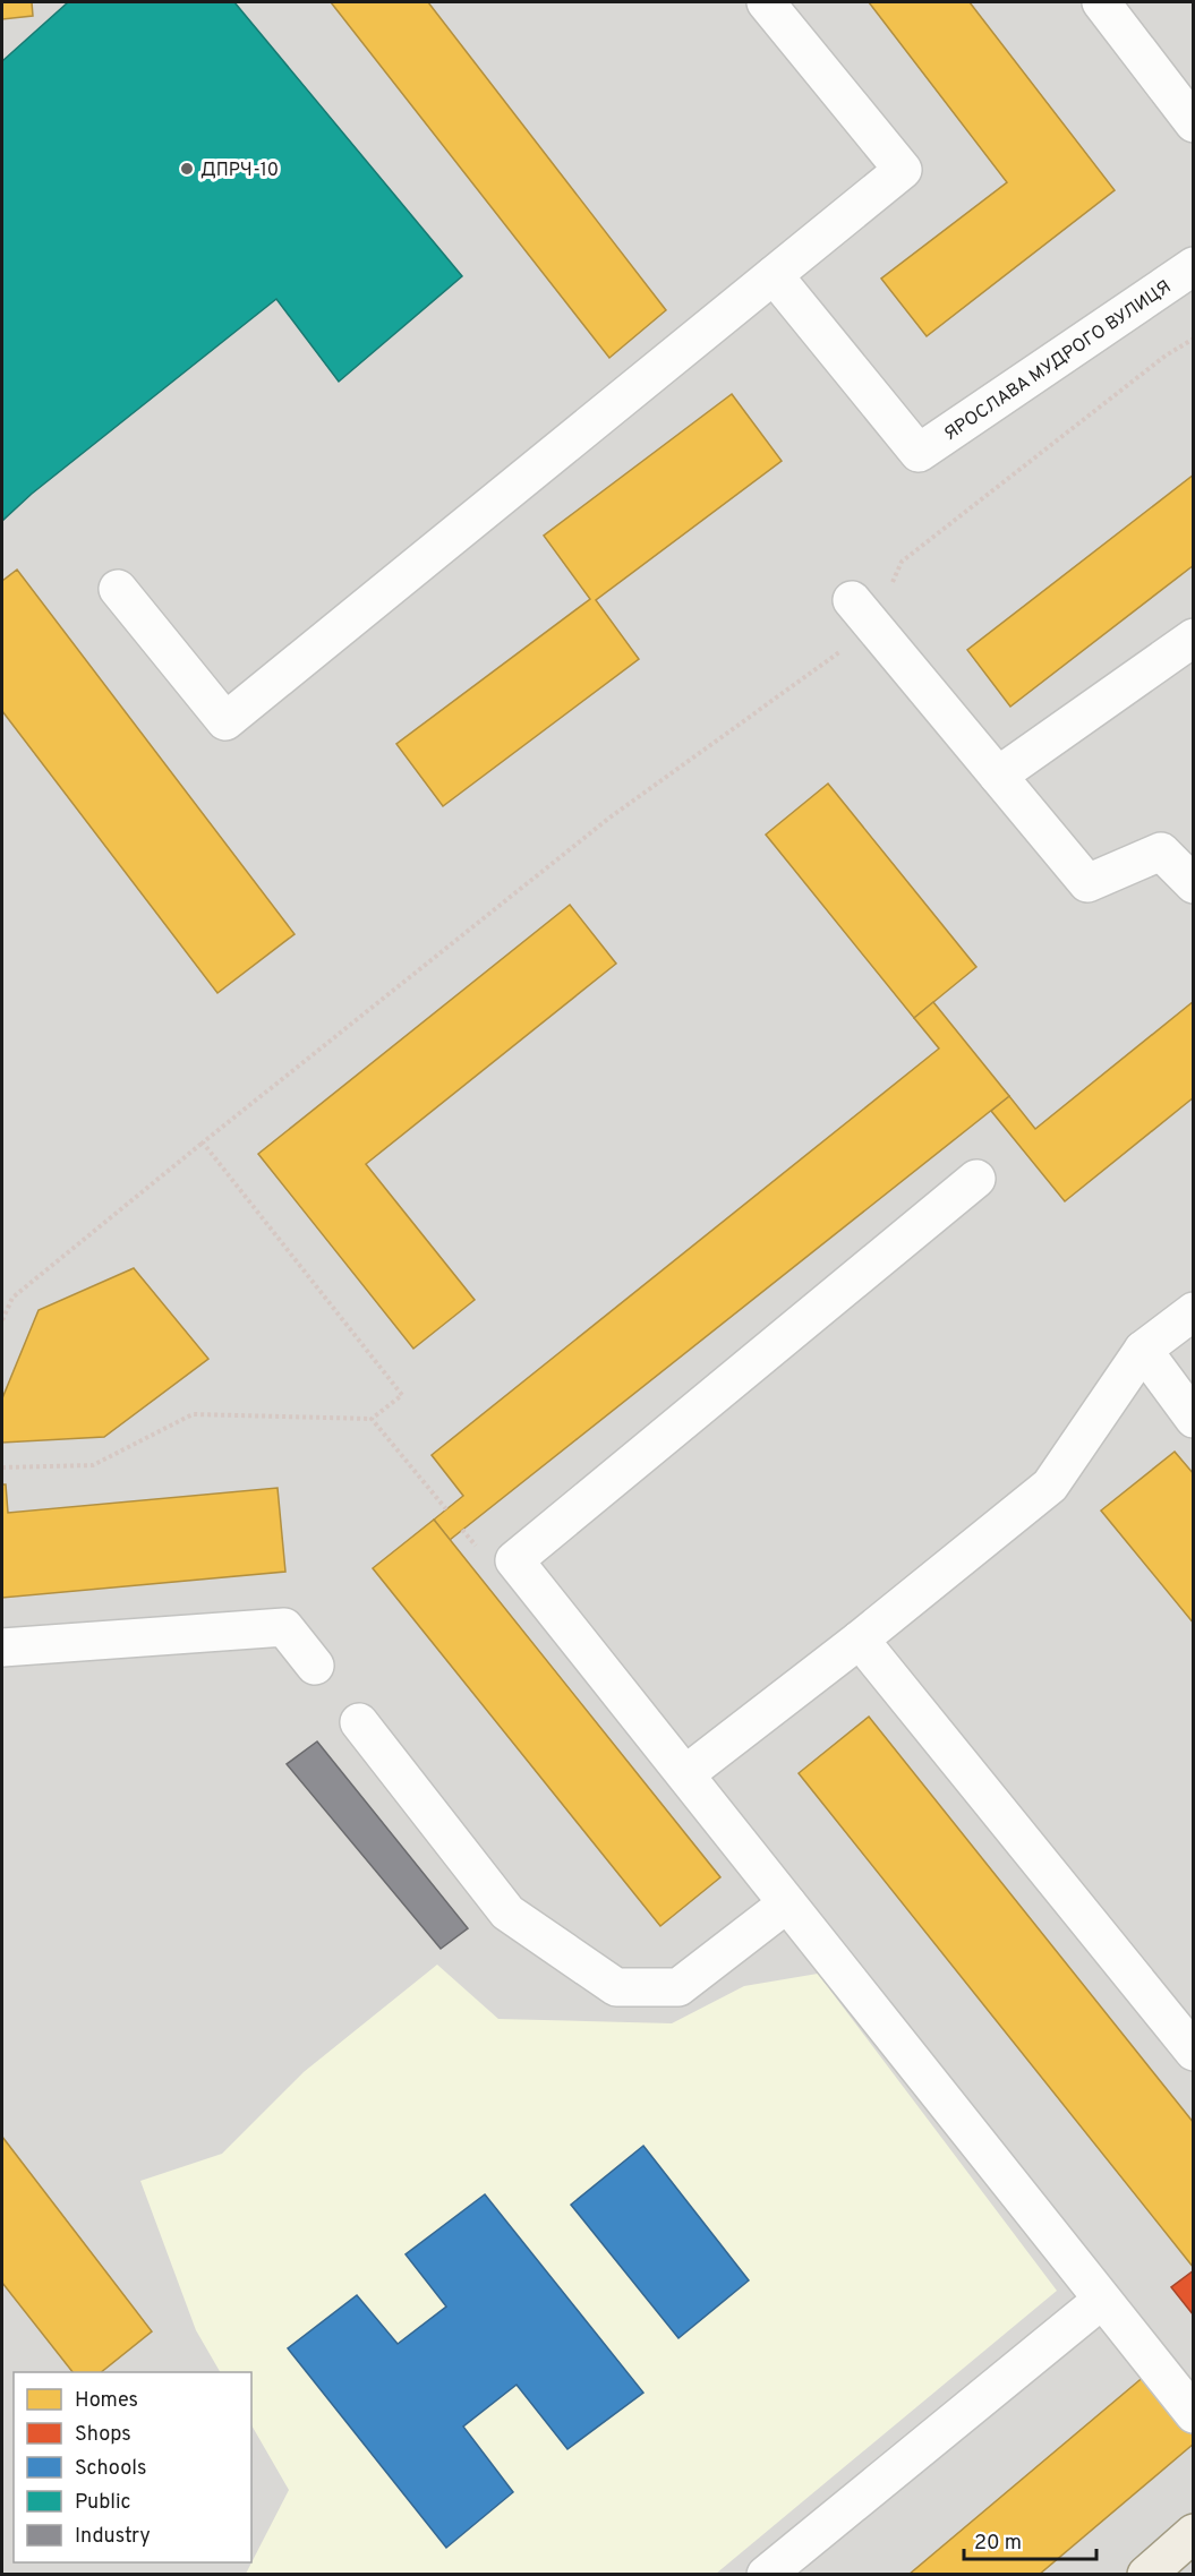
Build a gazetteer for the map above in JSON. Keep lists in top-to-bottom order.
{
  "streets": {
    "street": ["ЯРОСЛАВА МУДРОГО ВУЛИЦЯ"]
  },
  "places": ["ДПРЧ-10"],
  "legend": [
    "Homes",
    "Shops",
    "Schools",
    "Public",
    "Industry"
  ],
  "scale_bar": "20 m"
}
